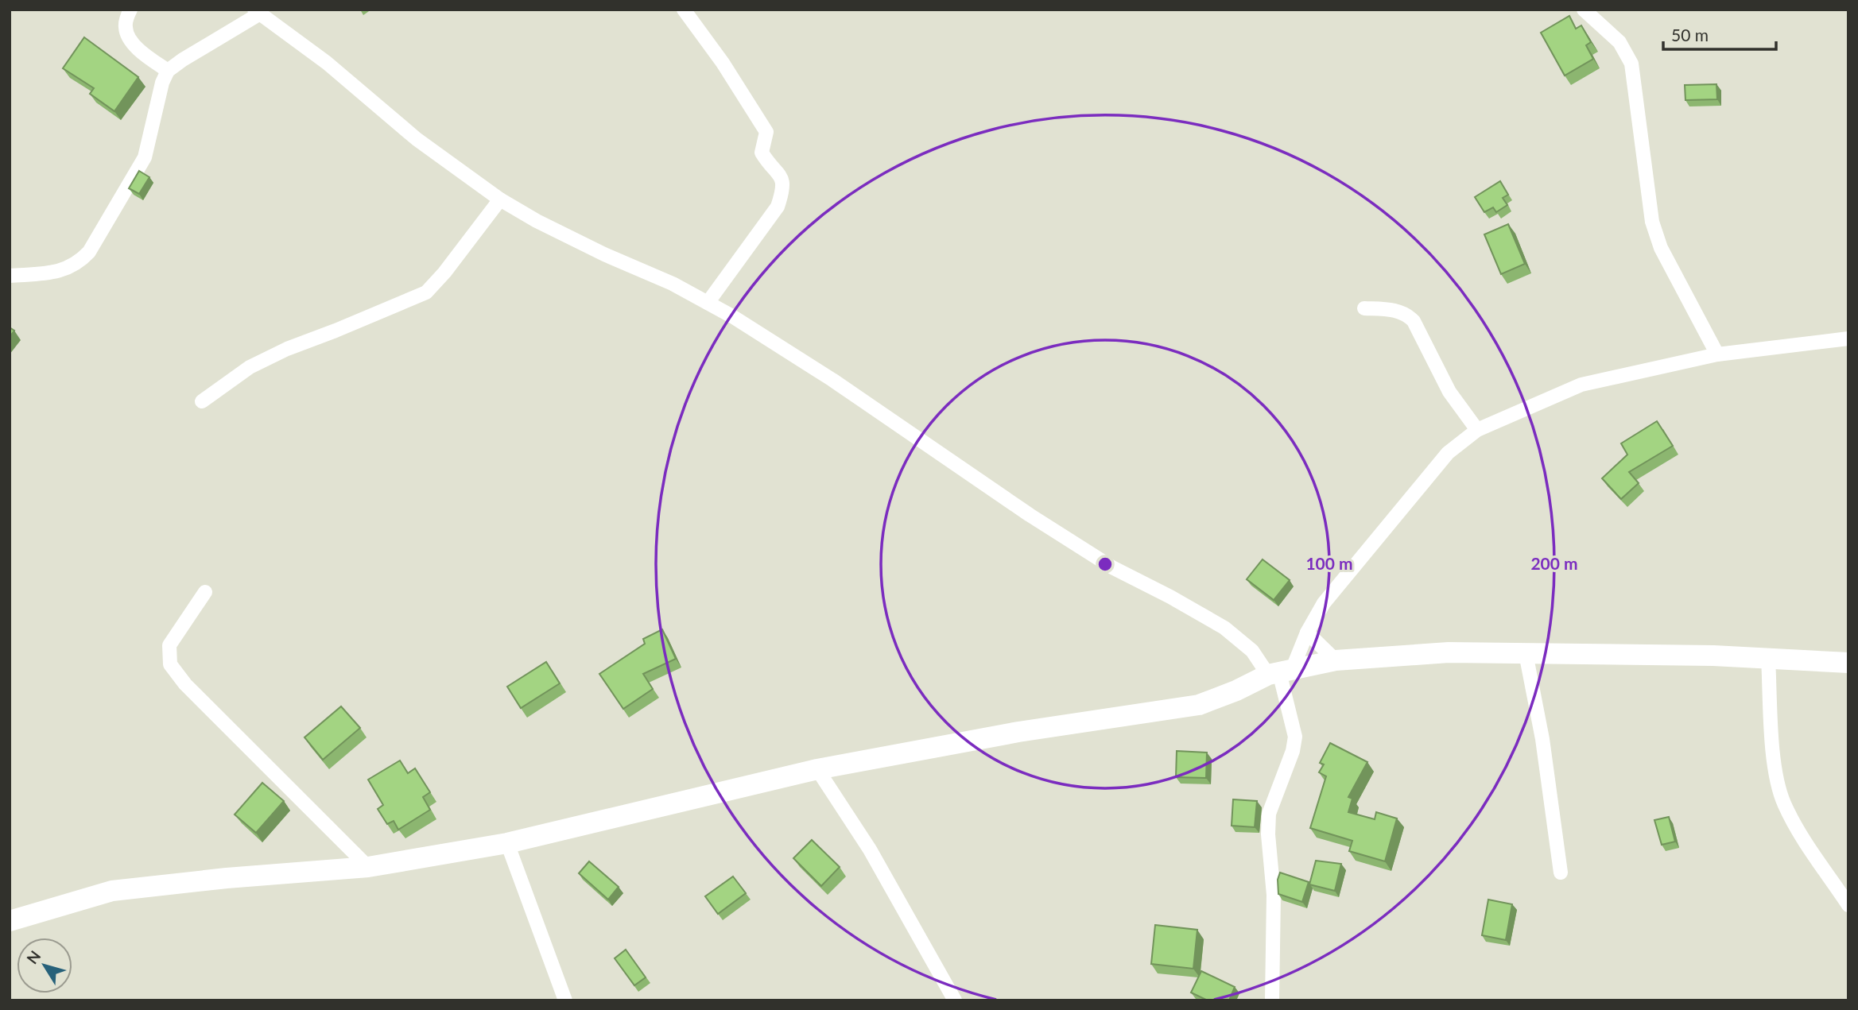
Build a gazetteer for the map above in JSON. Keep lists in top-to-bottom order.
{
  "scale_bar": "50 m",
  "north": "top left",
  "rings": ["100 m", "200 m"]
}
